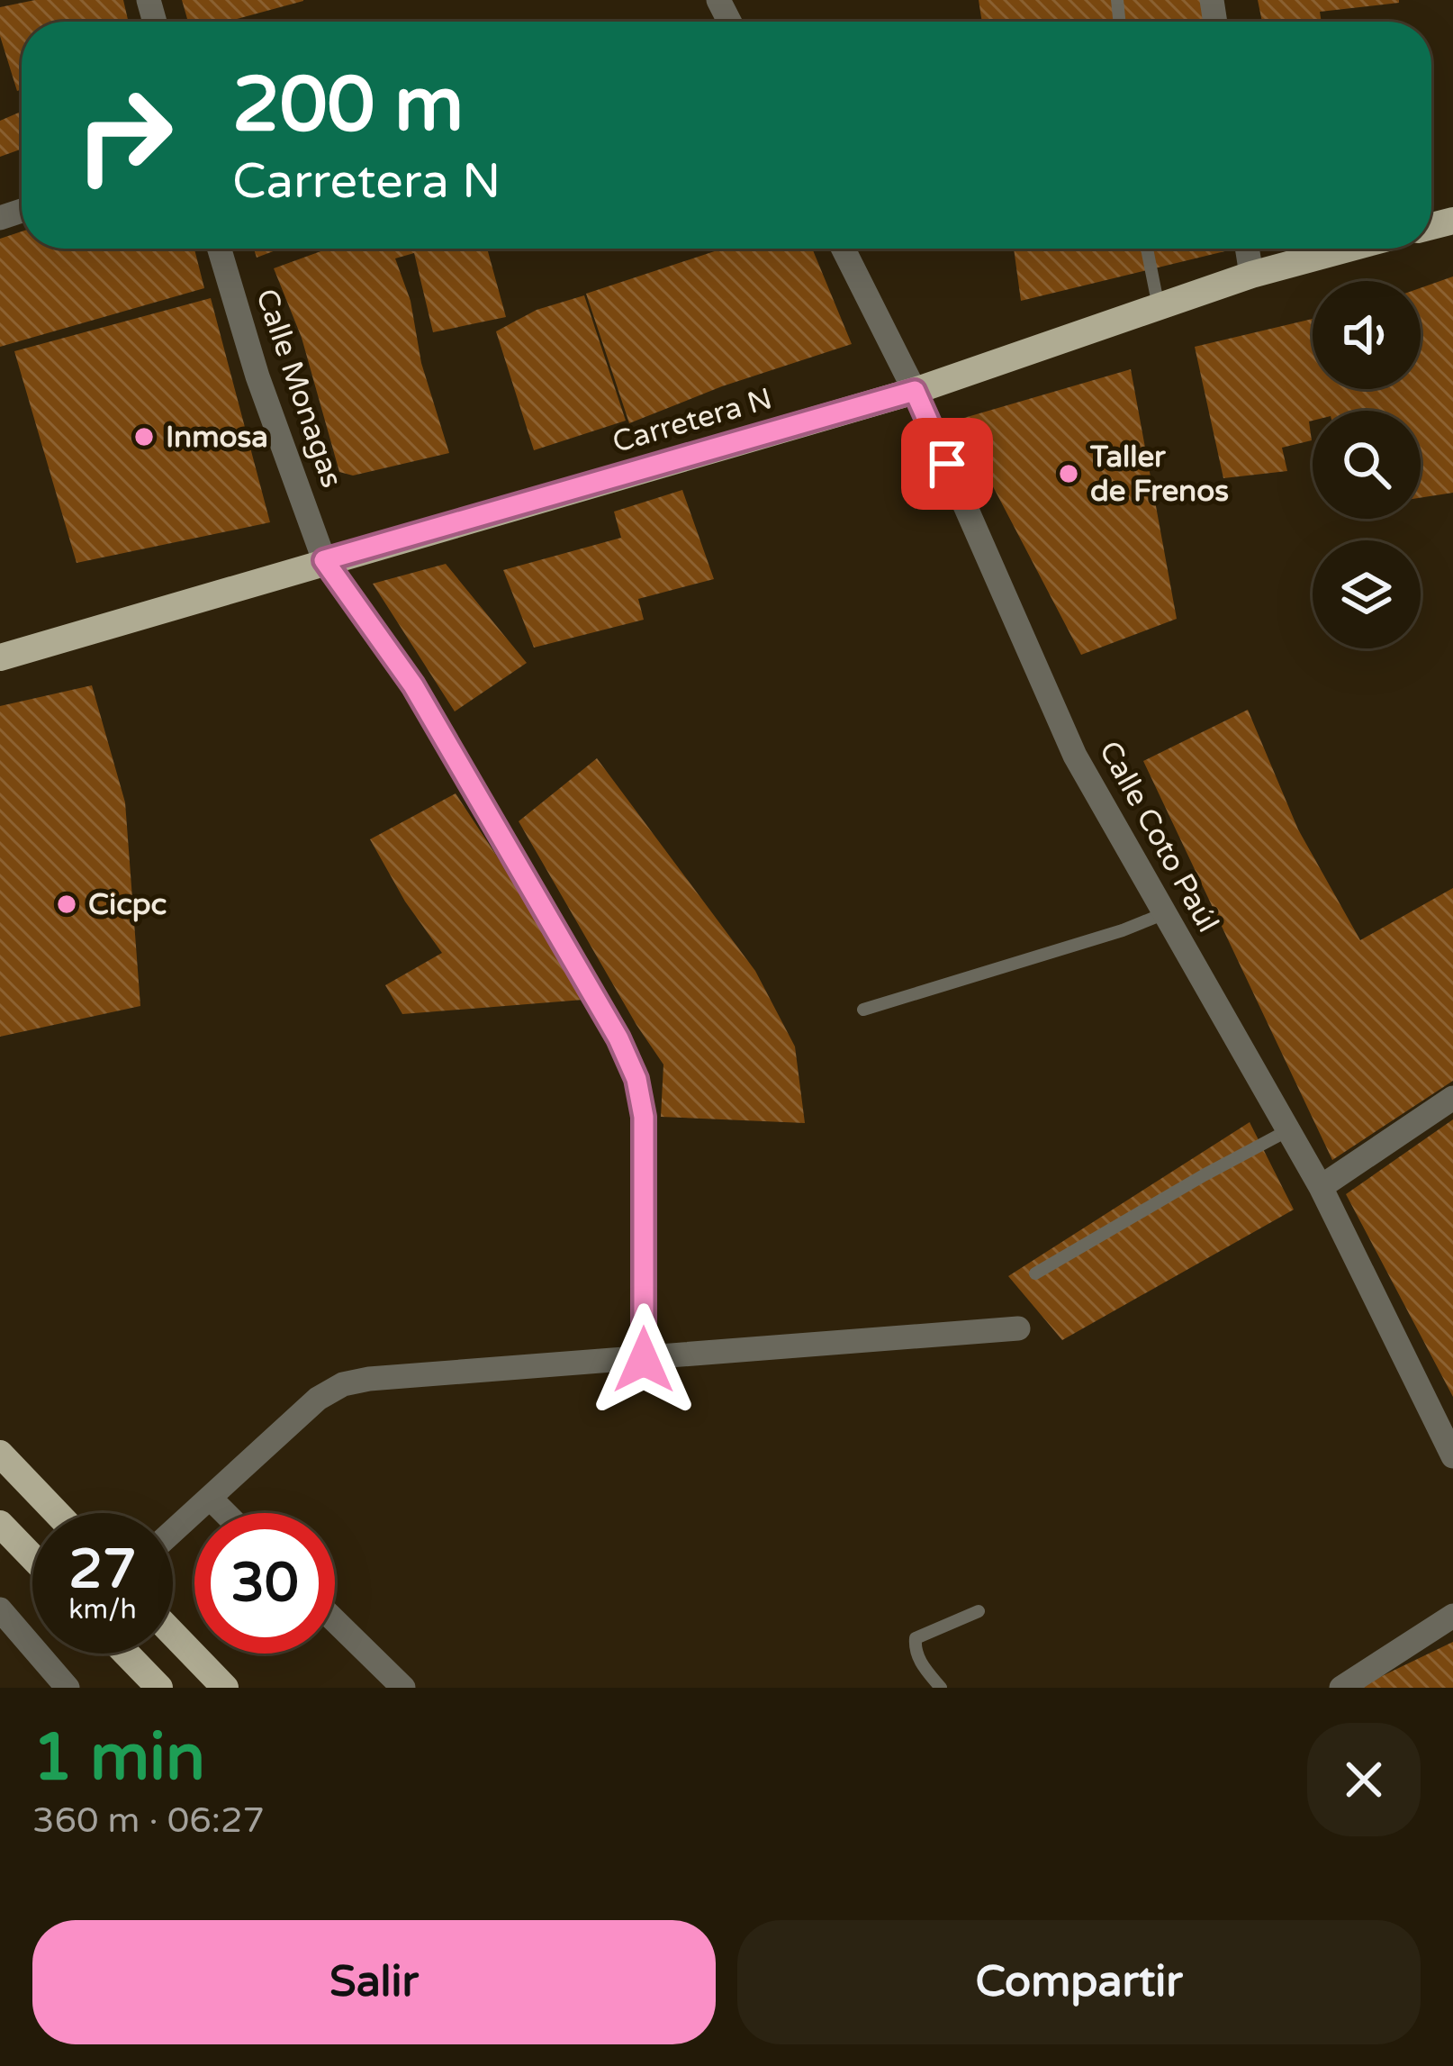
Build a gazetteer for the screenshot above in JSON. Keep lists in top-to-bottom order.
{
  "streets": {
    "main road": ["Carretera N"],
    "street": ["Calle Monagas", "Calle Coto Paúl"]
  },
  "crossings": [
    ["Calle Monagas", "Carretera N"],
    ["Carretera N", "Calle Coto Paúl"]
  ],
  "places": ["Inmosa", "Taller de Frenos", "Cicpc"],
  "page": {
    "turn": ["200 m", "Carretera N"],
    "speed": "27 km/h",
    "limit": "30",
    "heading": ["1 min", "360 m · 06:27"],
    "buttons": ["Salir", "Compartir"]
  }
}
